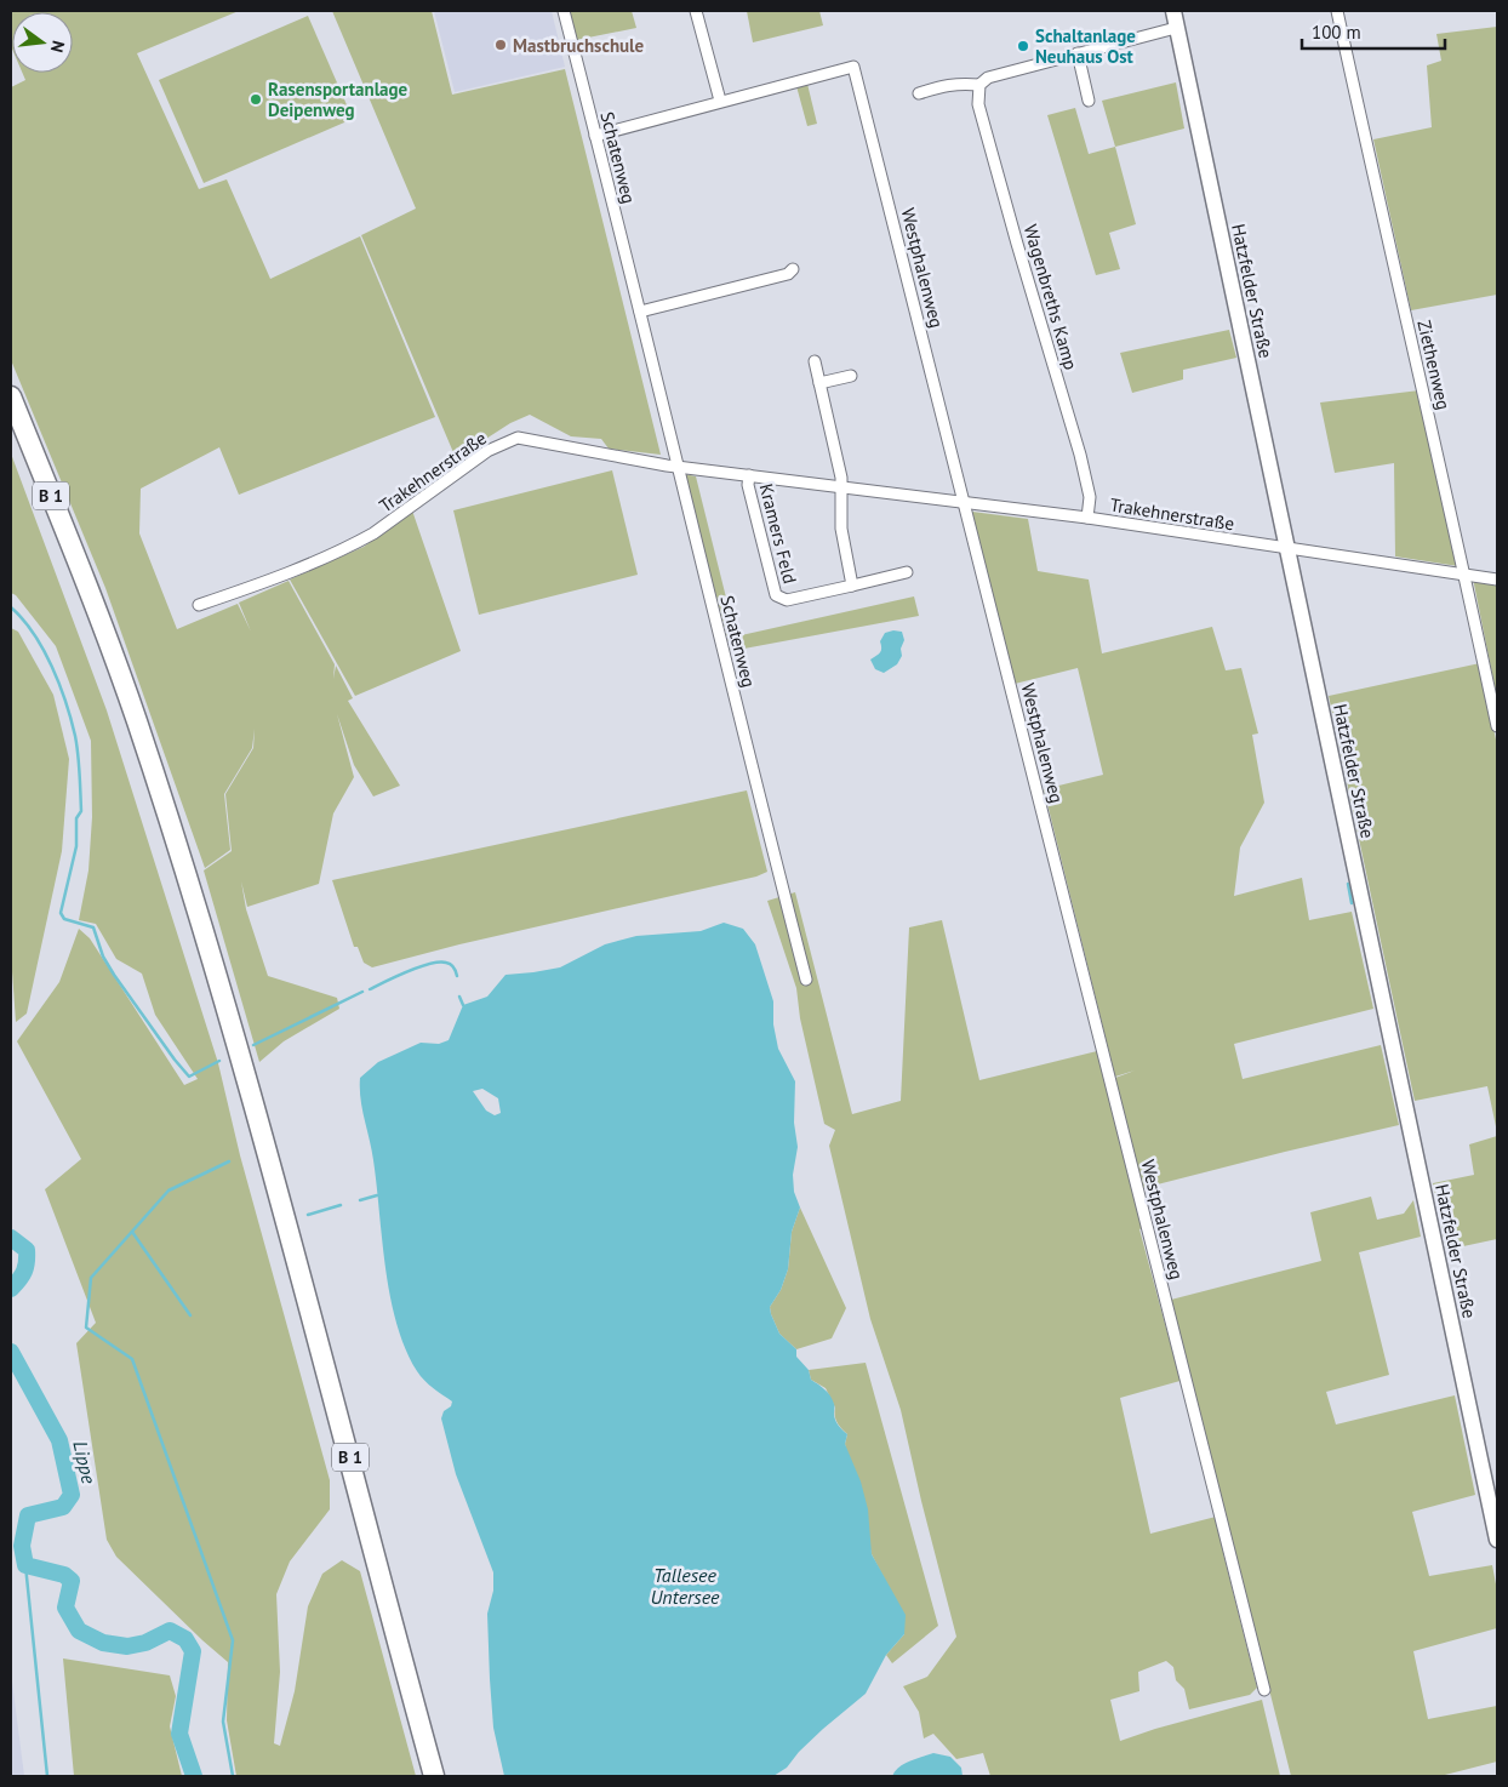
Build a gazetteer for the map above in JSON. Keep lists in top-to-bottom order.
{
  "streets": {
    "highway": ["B 1"],
    "street": [
      "Schatenweg",
      "Westphalenweg",
      "Hatzfelder Straße",
      "Wagenbreths Kamp",
      "Ziethenweg",
      "Trakehnerstraße",
      "Kramers Feld"
    ]
  },
  "crossings": [
    ["Schatenweg", "Westphalenweg"],
    ["Schatenweg", "Trakehnerstraße"],
    ["Westphalenweg", "Trakehnerstraße"],
    ["Hatzfelder Straße", "Trakehnerstraße"],
    ["Wagenbreths Kamp", "Trakehnerstraße"],
    ["Ziethenweg", "Trakehnerstraße"],
    ["Trakehnerstraße", "Kramers Feld"]
  ],
  "water": ["Lippe", "Tallesee Untersee"],
  "places": ["Mastbruchschule", "Schaltanlage Neuhaus Ost", "Rasensportanlage Deipenweg"],
  "scale_bar": "100 m",
  "north": "right"
}
